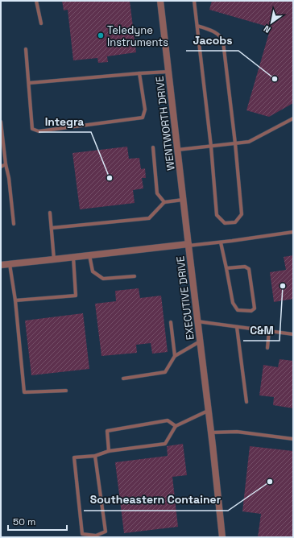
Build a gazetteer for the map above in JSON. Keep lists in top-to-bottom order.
{
  "streets": {
    "street": ["WENTWORTH DRIVE", "EXECUTIVE DRIVE"]
  },
  "crossings": [
    ["WENTWORTH DRIVE", "EXECUTIVE DRIVE"]
  ],
  "places": [
    "Teledyne Instruments",
    "Jacobs",
    "Integra",
    "C&M",
    "Southeastern Container"
  ],
  "scale_bar": "50 m",
  "north": "bottom left"
}
